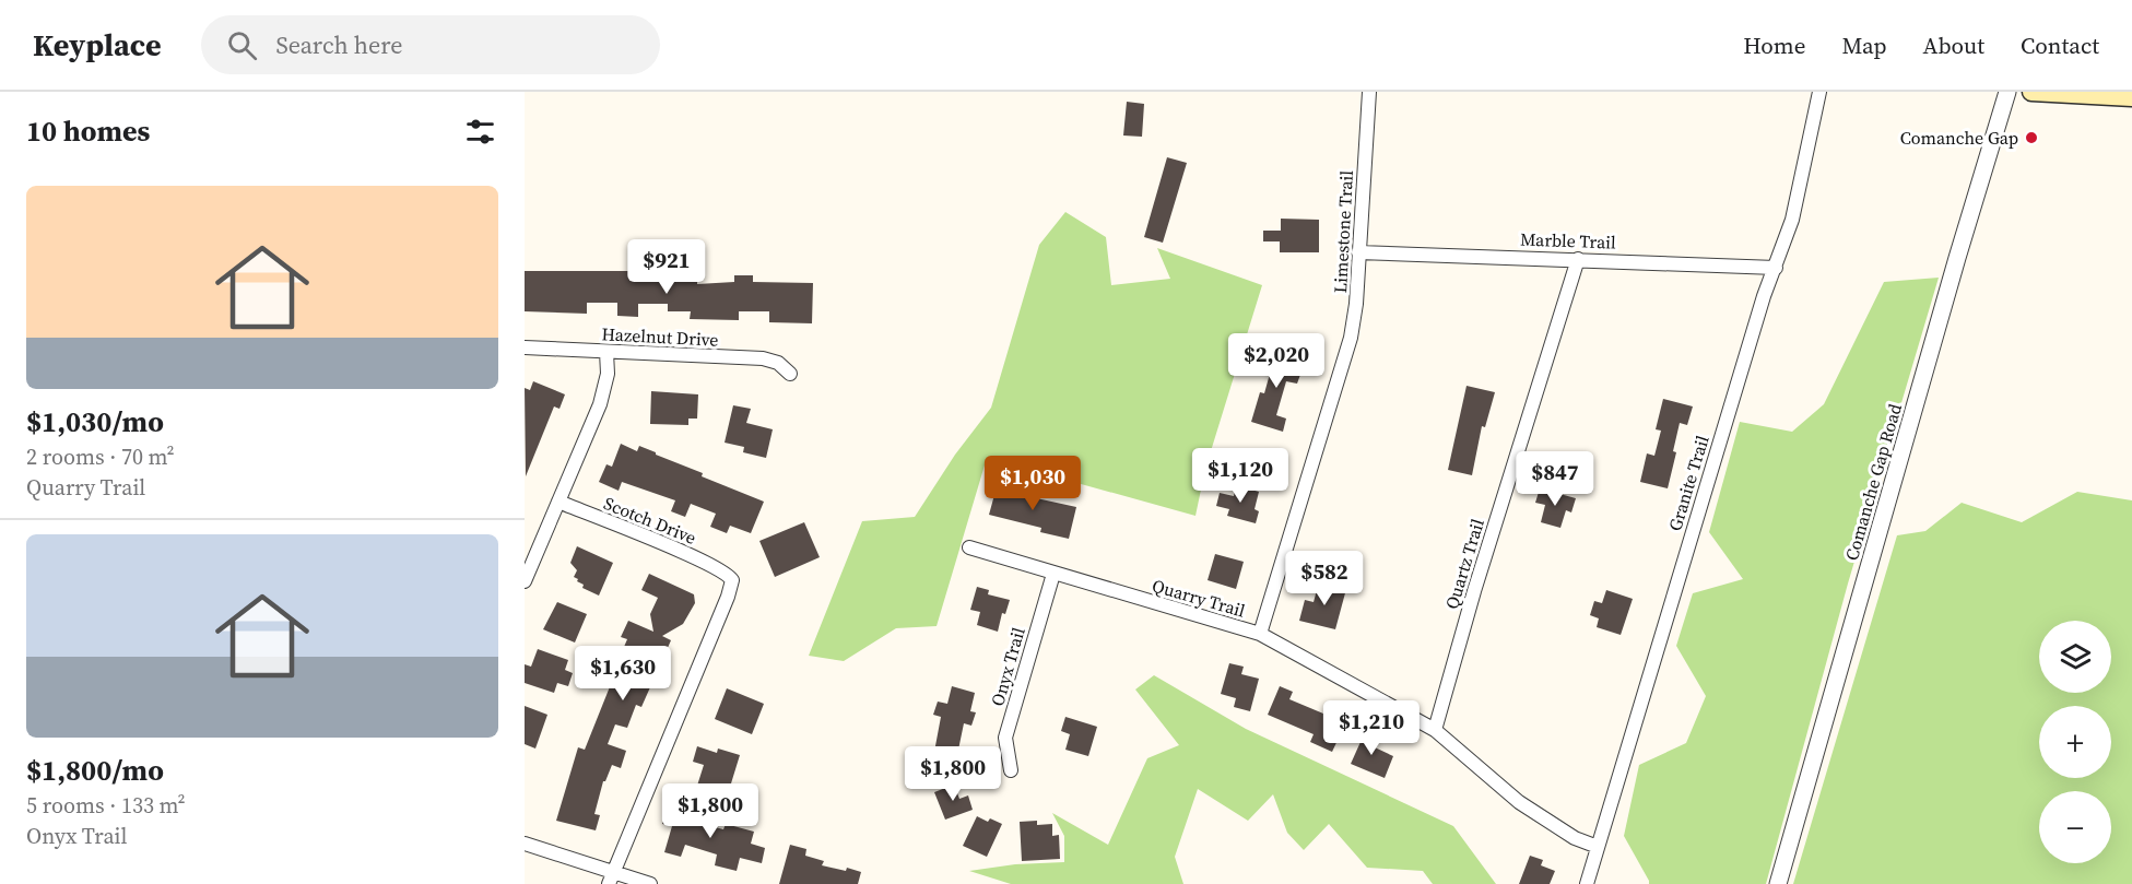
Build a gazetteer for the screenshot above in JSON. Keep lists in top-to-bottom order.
{
  "streets": {
    "street": [
      "Limestone Trail",
      "Marble Trail",
      "Hazelnut Drive",
      "Comanche Gap Road",
      "Granite Trail",
      "Scotch Drive",
      "Quartz Trail",
      "Quarry Trail",
      "Onyx Trail"
    ]
  },
  "crossings": [
    ["Limestone Trail", "Marble Trail"],
    ["Limestone Trail", "Quarry Trail"],
    ["Marble Trail", "Granite Trail"],
    ["Marble Trail", "Quartz Trail"],
    ["Granite Trail", "Quarry Trail"],
    ["Quartz Trail", "Quarry Trail"],
    ["Quarry Trail", "Onyx Trail"]
  ],
  "places": ["Comanche Gap"],
  "page": {
    "header": "Keyplace",
    "search": "Search here",
    "nav": [
      "Home",
      "Map",
      "About",
      "Contact"
    ],
    "heading": "10 homes",
    "list": [
      {
        "name": "$1,030/mo",
        "note": "2 rooms · 70 m² · Quarry Trail"
      },
      {
        "name": "$1,800/mo",
        "note": "5 rooms · 133 m² · Onyx Trail"
      }
    ],
    "price": [
      "$921",
      "$2,020",
      "$1,120",
      "$847",
      "$1,030",
      "$582",
      "$1,630",
      "$1,210",
      "$1,800",
      "$1,800"
    ],
    "map_buttons": ["+", "−"]
  }
}
